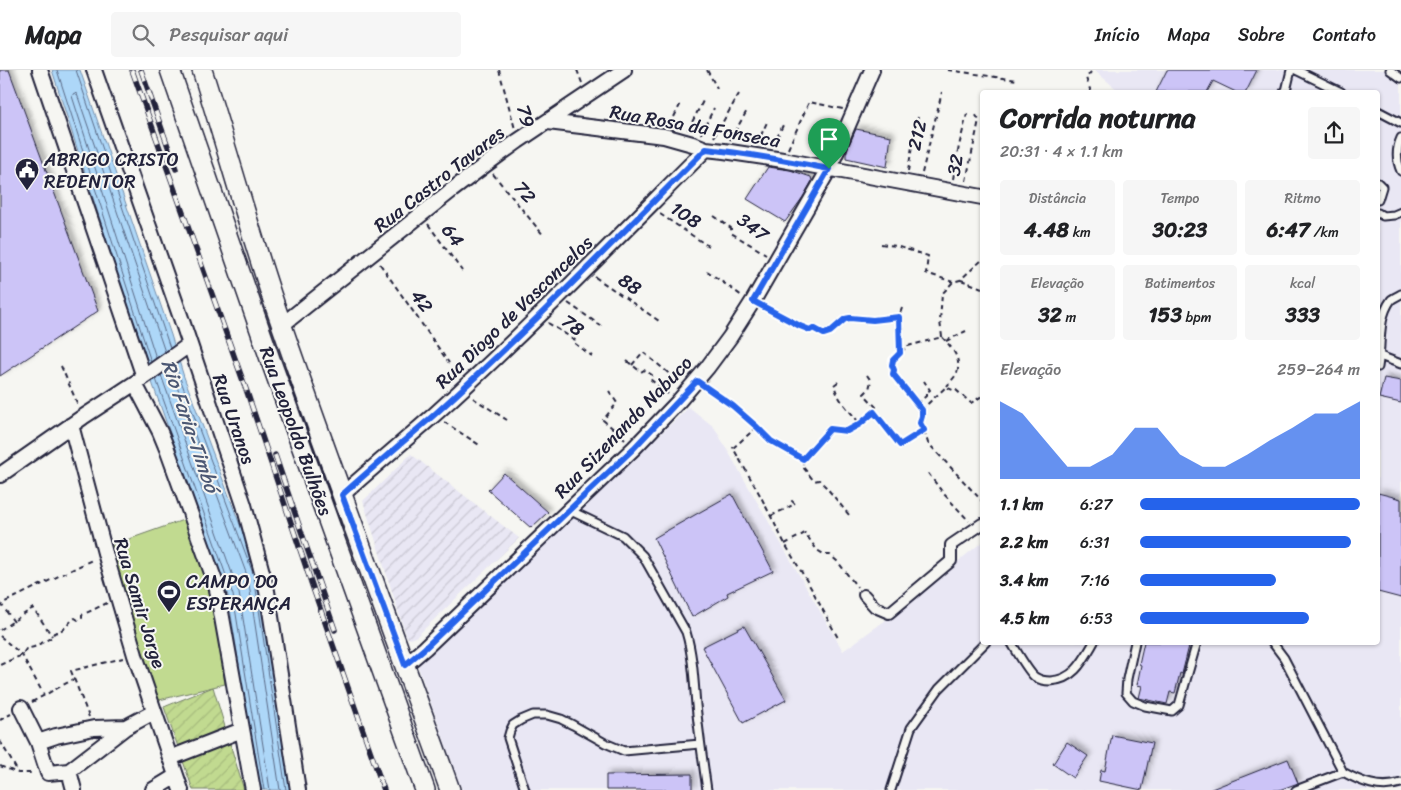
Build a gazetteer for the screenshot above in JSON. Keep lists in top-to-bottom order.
{
  "streets": {
    "main road": ["Rua Leopoldo Bulhões"],
    "street": [
      "Rua Rosa da Fonseca",
      "Rua Castro Tavares",
      "Rua Diogo de Vasconcelos",
      "Rua Uranos",
      "Rua Sizenando Nabuco",
      "Rua Samir Jorge"
    ],
    "path": [
      "79",
      "212",
      "32",
      "72",
      "108",
      "347",
      "64",
      "88",
      "42",
      "78"
    ]
  },
  "crossings": [
    ["79", "Rua Castro Tavares"],
    ["Rua Rosa da Fonseca", "212"],
    ["Rua Rosa da Fonseca", "32"],
    ["Rua Rosa da Fonseca", "Rua Castro Tavares"],
    ["Rua Rosa da Fonseca", "Rua Diogo de Vasconcelos"],
    ["Rua Rosa da Fonseca", "Rua Sizenando Nabuco"],
    ["Rua Castro Tavares", "72"],
    ["Rua Castro Tavares", "64"],
    ["Rua Castro Tavares", "42"],
    ["Rua Castro Tavares", "Rua Leopoldo Bulhões"],
    ["108", "Rua Diogo de Vasconcelos"],
    ["347", "Rua Sizenando Nabuco"],
    ["88", "Rua Diogo de Vasconcelos"],
    ["Rua Diogo de Vasconcelos", "78"],
    ["Rua Diogo de Vasconcelos", "Rua Leopoldo Bulhões"],
    ["Rua Sizenando Nabuco", "Rua Leopoldo Bulhões"]
  ],
  "water": ["Rio Faria-Timbó"],
  "places": {
    "public building": ["ABRIGO CRISTO REDENTOR"],
    "sports": ["CAMPO DO ESPERANÇA"]
  },
  "page": {
    "header": "Mapa",
    "search": "Pesquisar aqui",
    "nav": [
      "Início",
      "Mapa",
      "Sobre",
      "Contato"
    ],
    "heading": ["Corrida noturna", "20:31 · 4 × 1.1 km"],
    "stats": [
      ["Distância", "4.48 km"],
      ["Tempo", "30:23"],
      ["Ritmo", "6:47 /km"],
      ["Elevação", "32 m"],
      ["Batimentos", "153 bpm"],
      ["kcal", "333"]
    ],
    "chart": ["Elevação", "259–264 m"],
    "list": [
      {
        "name": "1.1 km",
        "note": "6:27"
      },
      {
        "name": "2.2 km",
        "note": "6:31"
      },
      {
        "name": "3.4 km",
        "note": "7:16"
      },
      {
        "name": "4.5 km",
        "note": "6:53"
      }
    ]
  }
}
